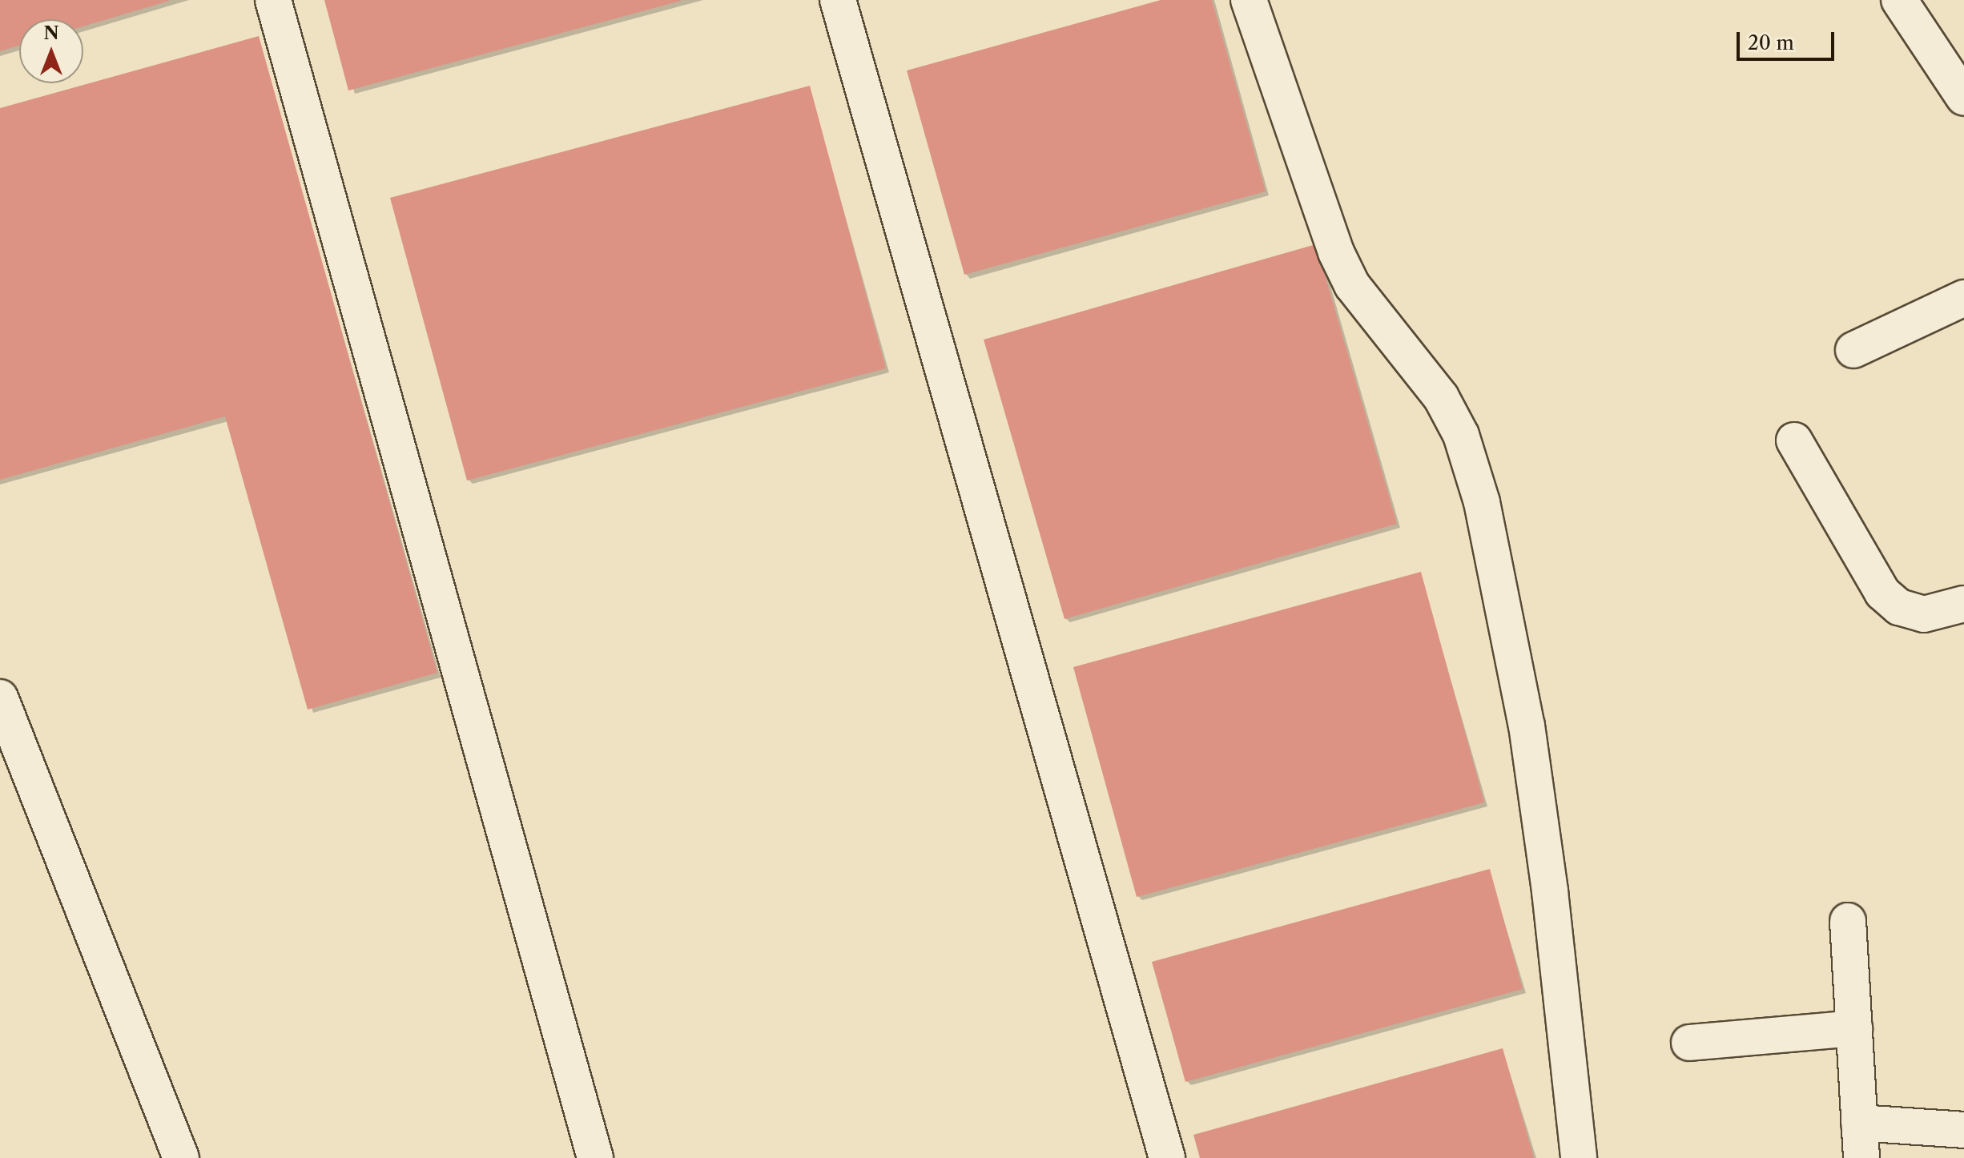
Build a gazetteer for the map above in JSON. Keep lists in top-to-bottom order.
{
  "scale_bar": "20 m",
  "north": "top"
}
